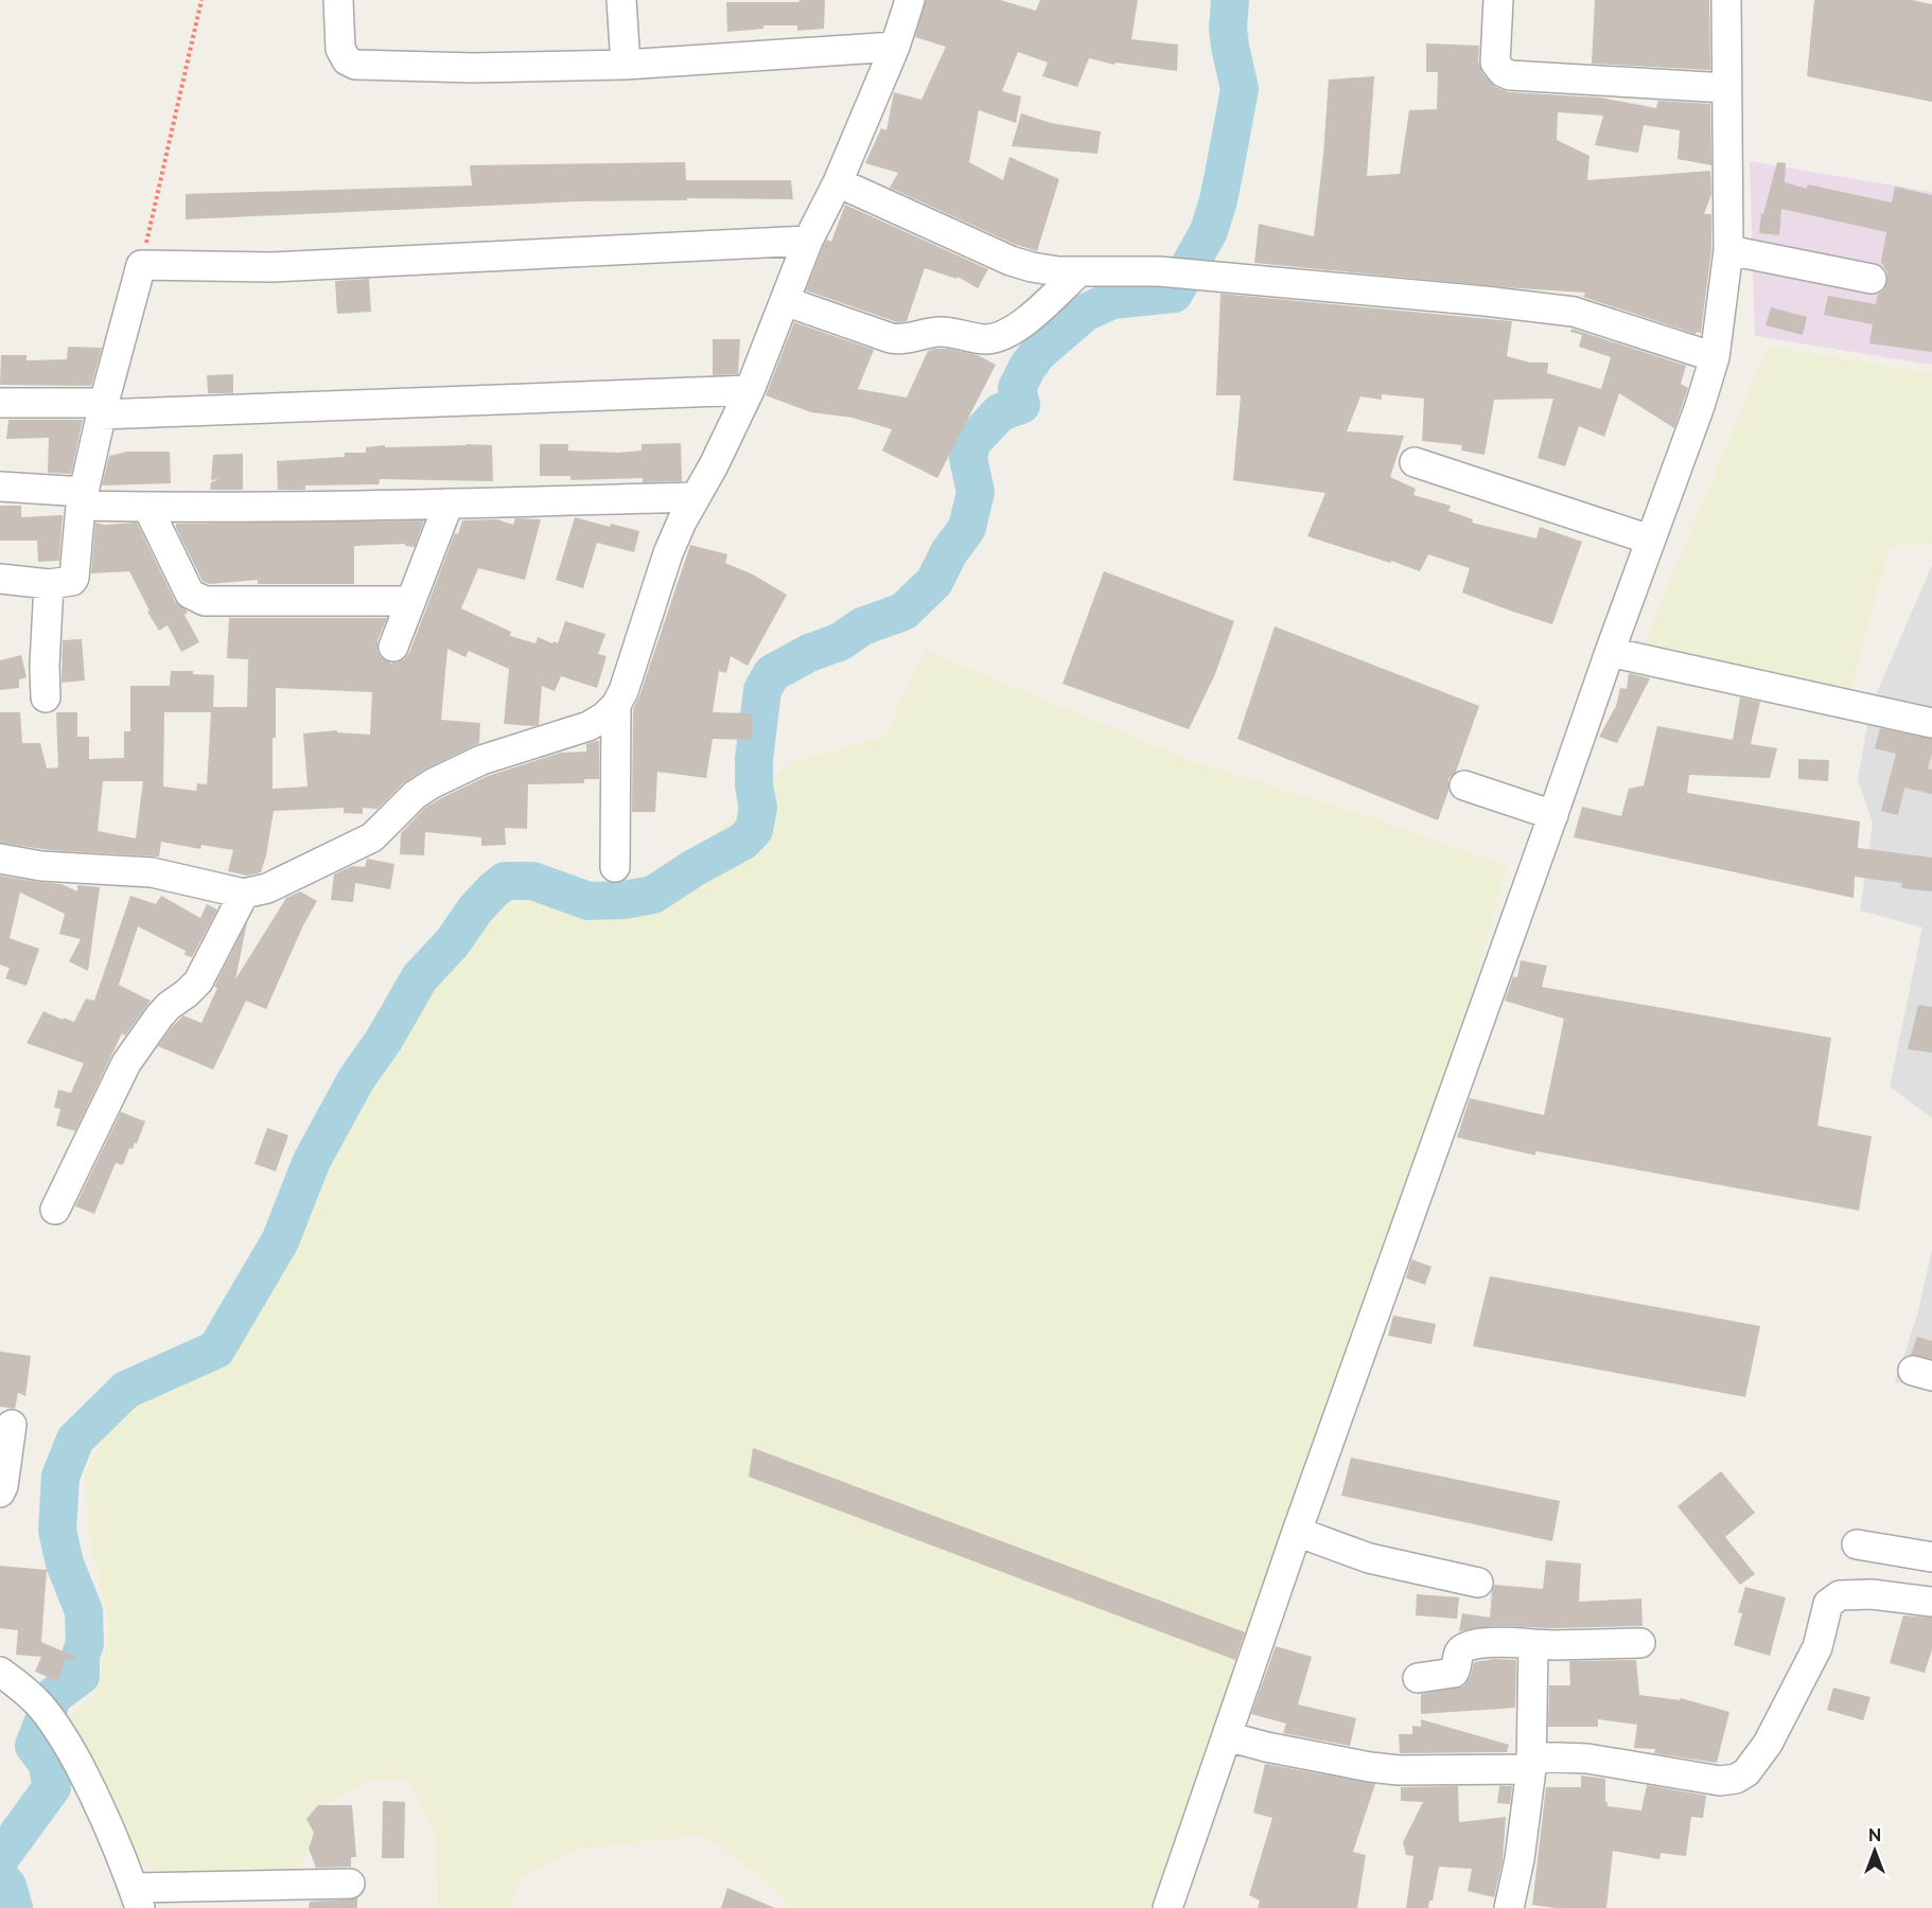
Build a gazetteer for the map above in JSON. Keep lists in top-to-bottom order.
{
  "north": "top"
}
